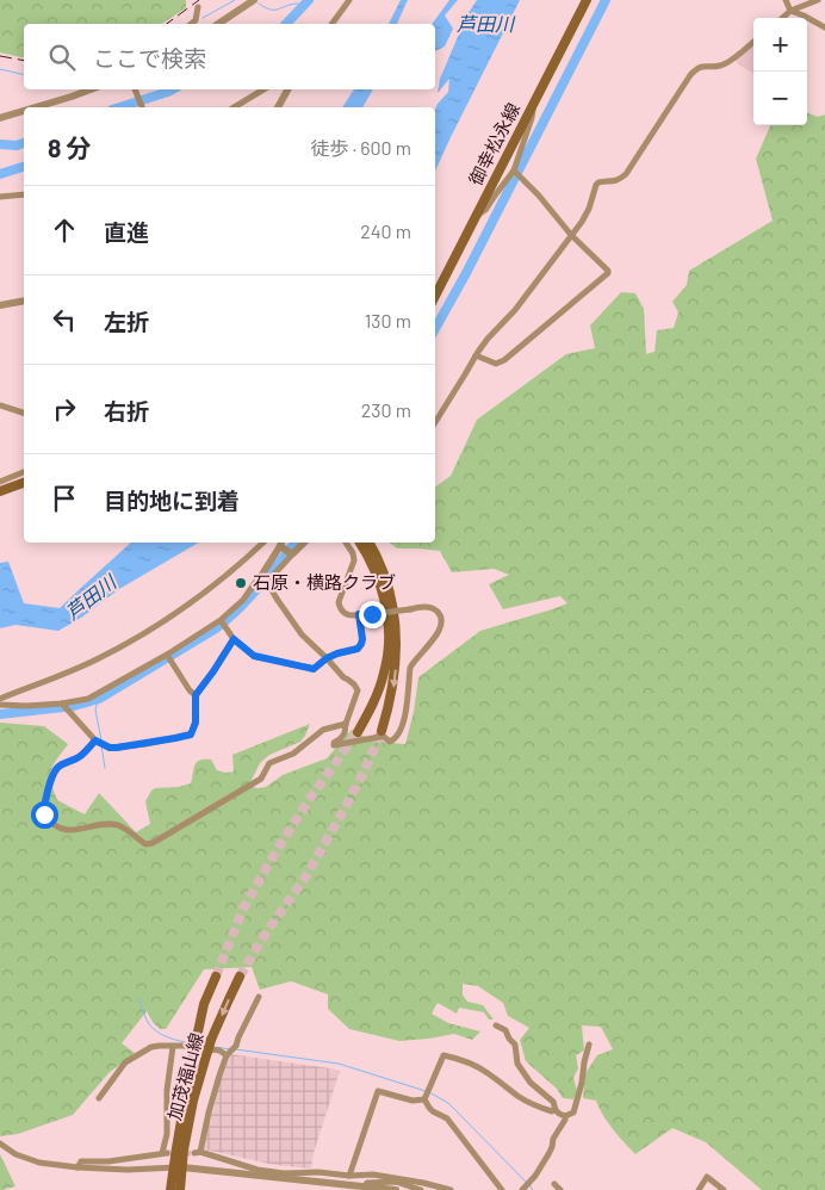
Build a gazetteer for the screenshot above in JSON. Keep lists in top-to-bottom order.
{
  "streets": {
    "main road": ["御幸松永線", "加茂福山線"]
  },
  "water": ["芦田川"],
  "places": ["石原・横路クラブ"],
  "page": {
    "map_buttons": ["+", "−"],
    "search": "ここで検索",
    "heading": ["8 分", "徒歩 · 600 m"],
    "list": [
      ["直進", "240 m"],
      ["左折", "130 m"],
      ["右折", "230 m"],
      "目的地に到着"
    ]
  }
}
